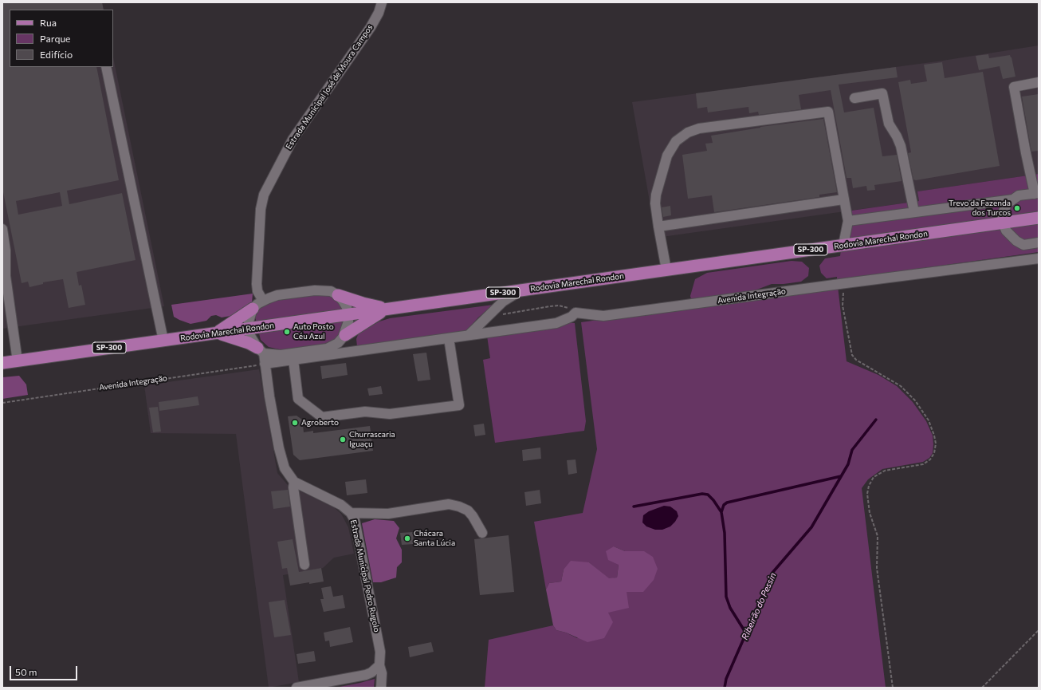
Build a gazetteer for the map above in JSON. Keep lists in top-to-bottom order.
{
  "streets": {
    "main road": ["Rodovia Marechal Rondon", "SP-300"],
    "street": ["Estrada Municipal José de Moura Campos", "Avenida Integração", "Estrada Municipal Pedro Rugolo"]
  },
  "crossings": [
    ["Avenida Integração", "Estrada Municipal Pedro Rugolo"]
  ],
  "water": ["Ribeirão do Pessin"],
  "places": [
    "Trevo da Fazenda dos Turcos",
    "Auto Posto Céu Azul",
    "Agroberto",
    "Churrascaria Iguaçu",
    "Chácara Santa Lúcia"
  ],
  "legend": ["Rua", "Parque", "Edifício"],
  "scale_bar": "50 m"
}
